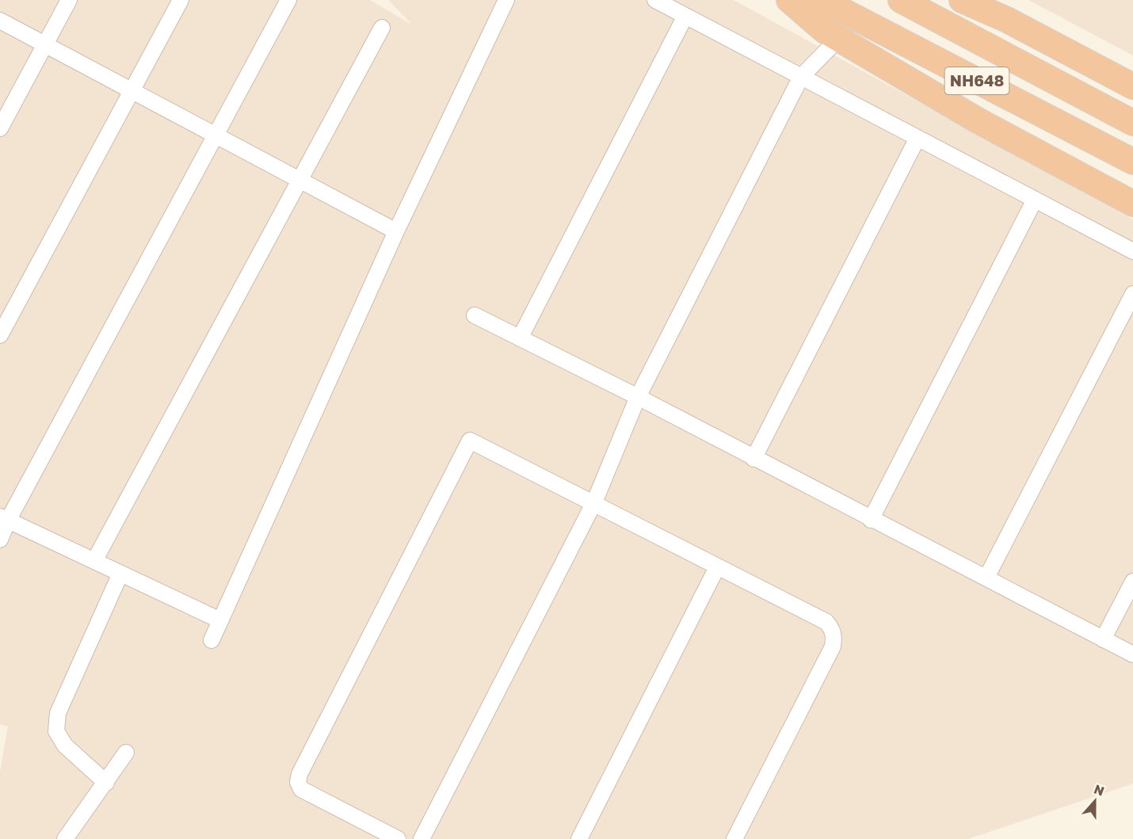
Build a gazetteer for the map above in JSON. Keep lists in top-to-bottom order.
{
  "streets": {
    "highway": ["NH648"]
  },
  "north": "top"
}
